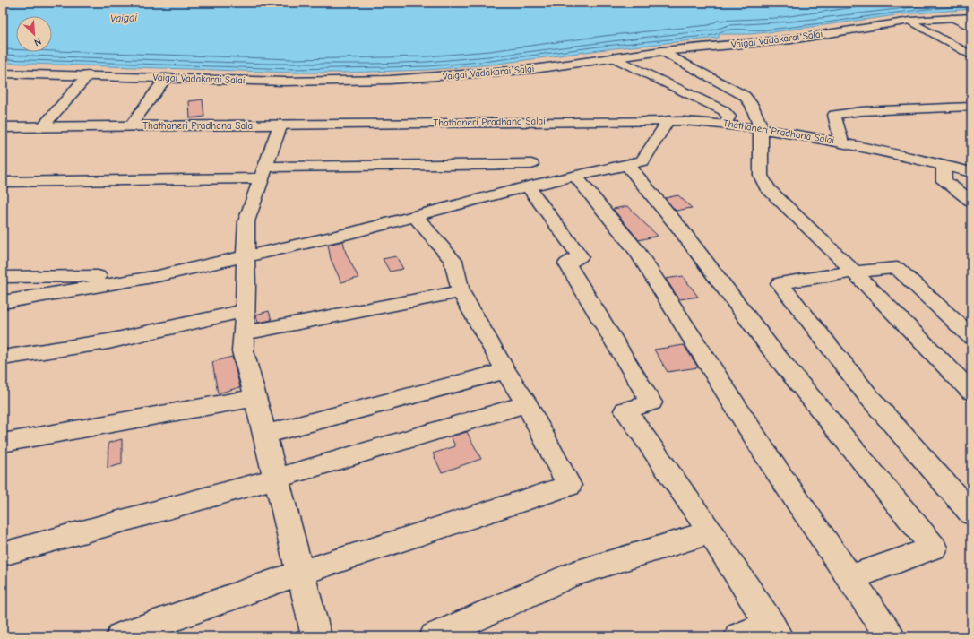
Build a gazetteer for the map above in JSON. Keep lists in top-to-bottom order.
{
  "streets": {
    "street": ["Vaigai Vadakarai Salai", "Thathaneri Pradhana Salai"]
  },
  "water": ["Vaigai"],
  "north": "bottom right"
}
